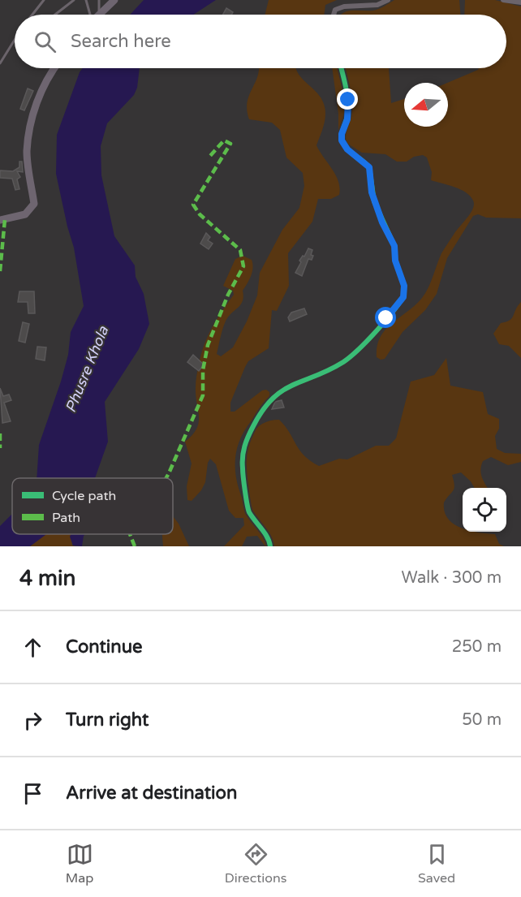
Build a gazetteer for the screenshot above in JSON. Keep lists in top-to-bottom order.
{
  "water": ["Phusre Khola"],
  "legend": ["Cycle path", "Path"],
  "north": "left",
  "page": {
    "search": "Search here",
    "heading": ["4 min", "Walk · 300 m"],
    "list": [
      ["Continue", "250 m"],
      ["Turn right", "50 m"],
      "Arrive at destination"
    ],
    "nav": ["Map", "Directions", "Saved"]
  }
}
